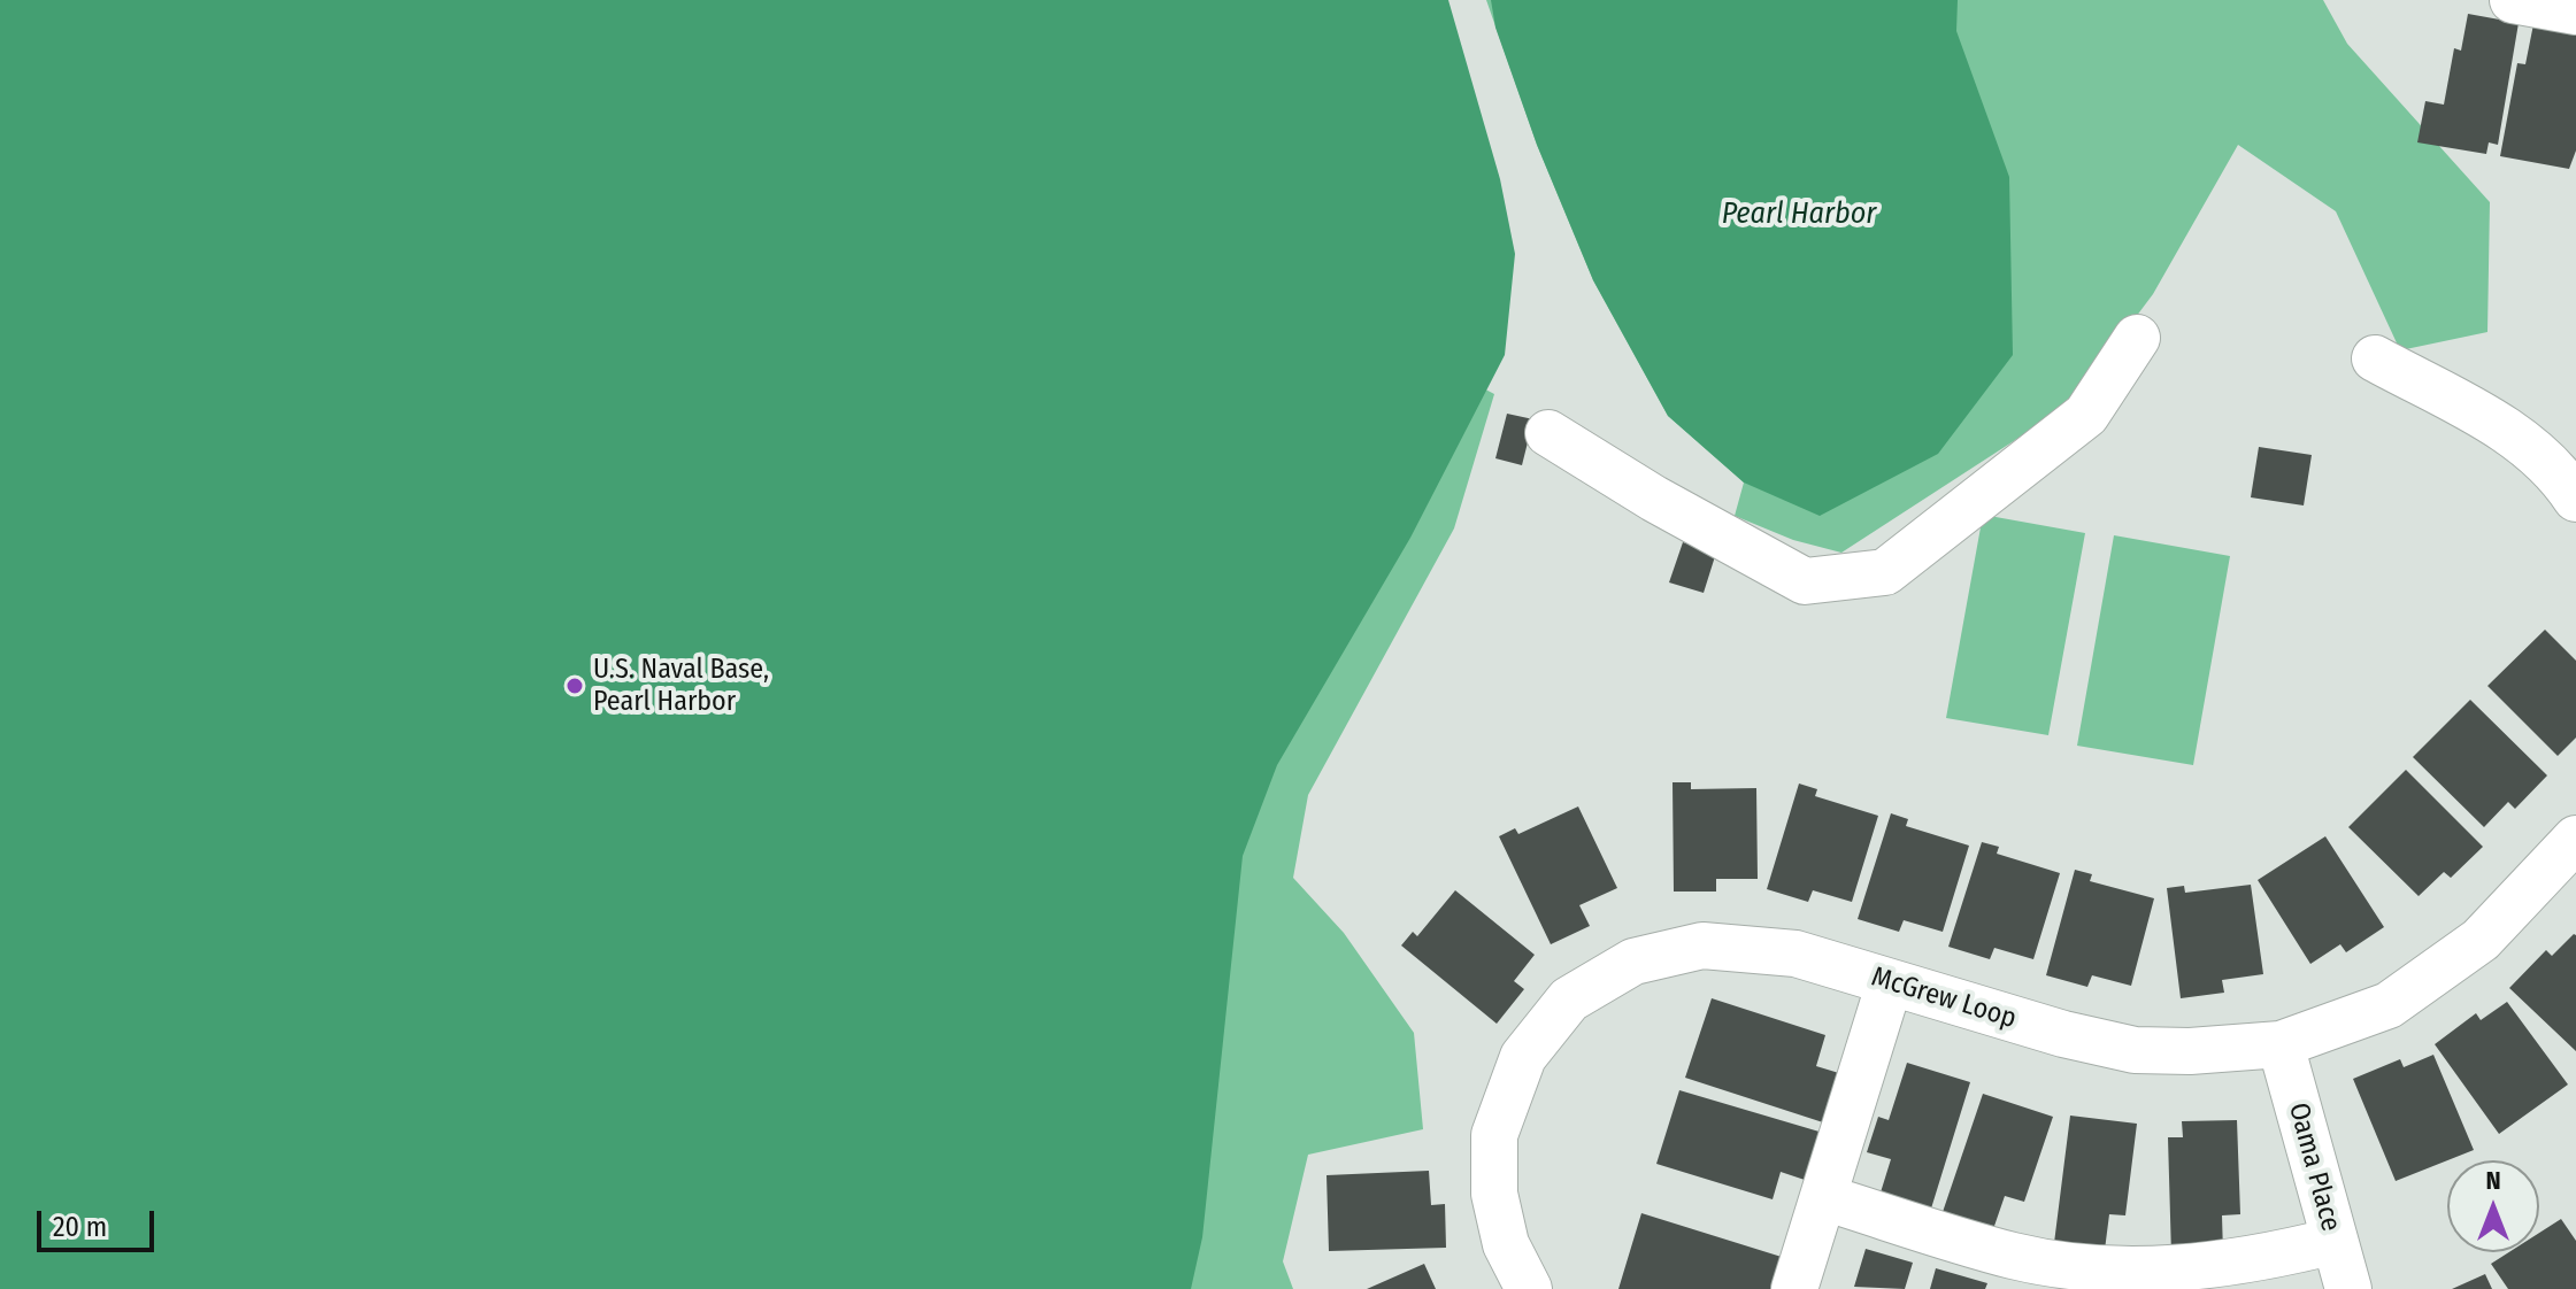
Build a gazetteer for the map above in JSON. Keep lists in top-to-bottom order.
{
  "streets": {
    "street": ["McGrew Loop", "Oama Place"]
  },
  "crossings": [
    ["McGrew Loop", "Oama Place"]
  ],
  "water": ["Pearl Harbor"],
  "places": ["U.S. Naval Base, Pearl Harbor"],
  "scale_bar": "20 m",
  "north": "top"
}
